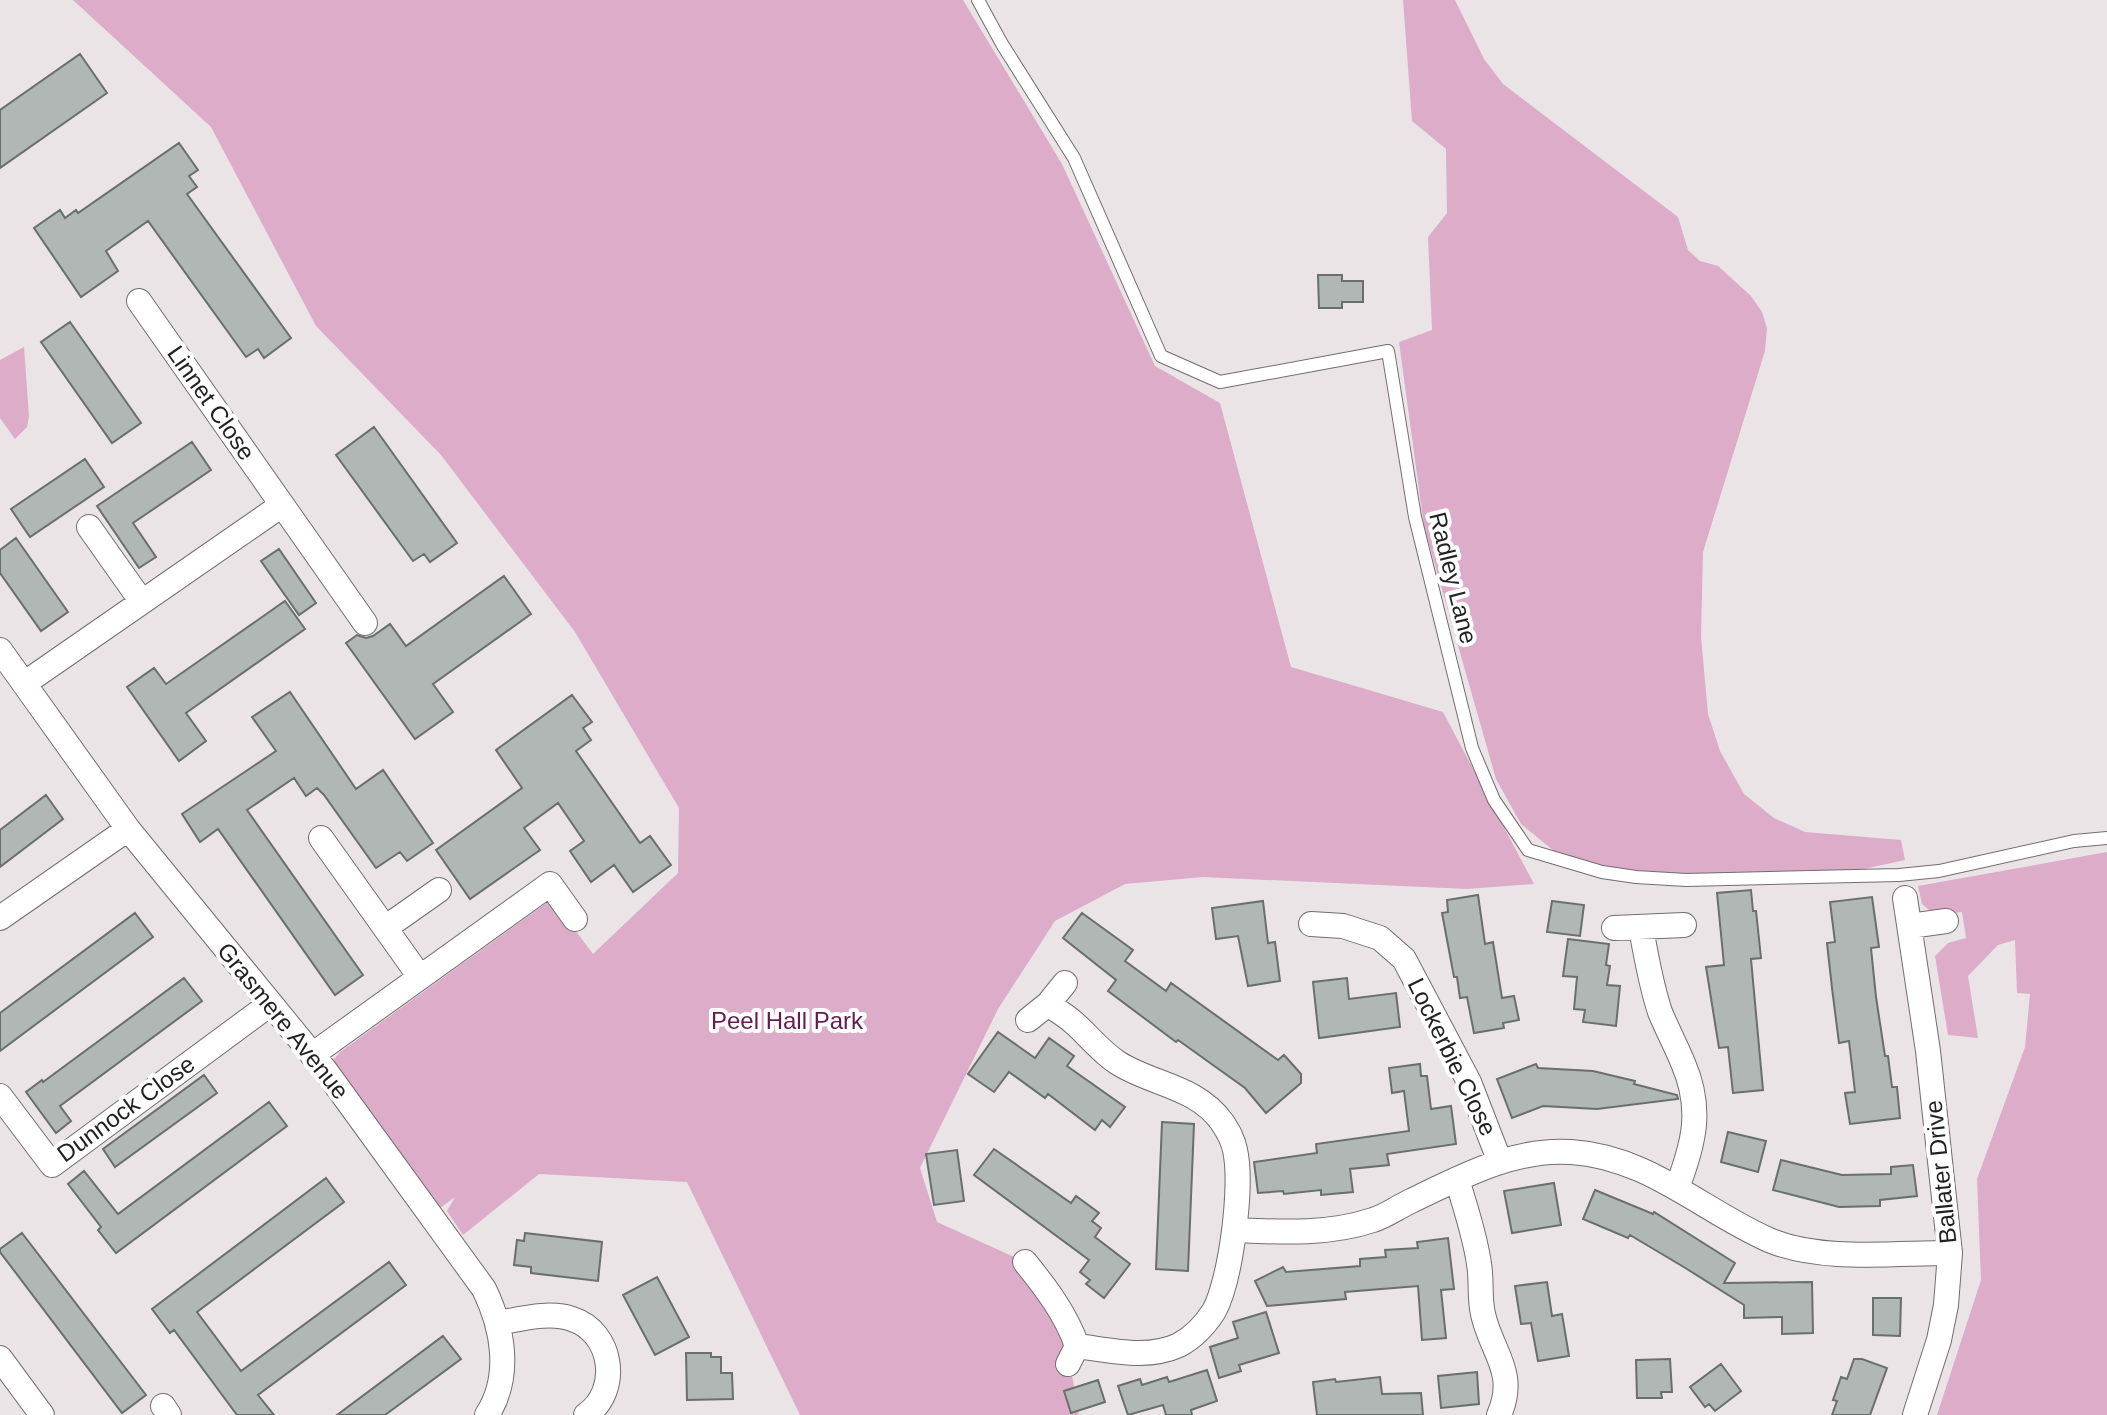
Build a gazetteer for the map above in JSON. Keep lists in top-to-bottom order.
{
  "streets": {
    "street": [
      "Linnet Close",
      "Grasmere Avenue",
      "Lockerbie Close",
      "Dunnock Close",
      "Ballater Drive"
    ],
    "lane": ["Radley Lane"]
  },
  "crossings": [
    ["Grasmere Avenue", "Dunnock Close"],
    ["Lockerbie Close", "Ballater Drive"]
  ],
  "parks": ["Peel Hall Park"]
}
